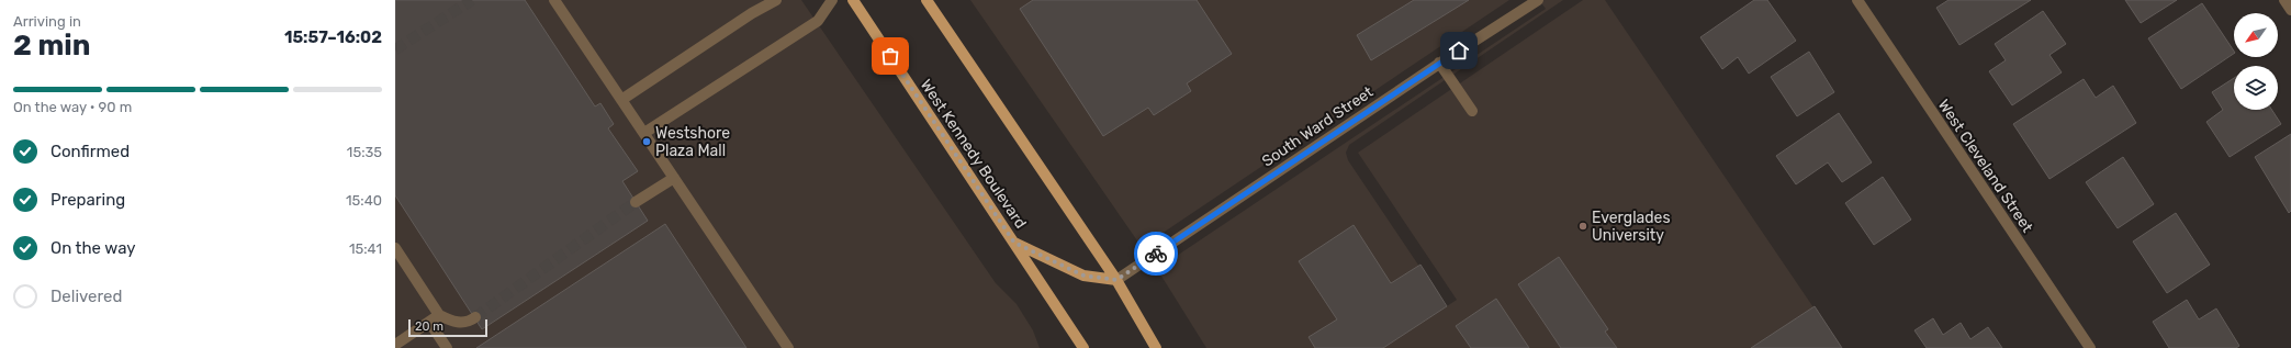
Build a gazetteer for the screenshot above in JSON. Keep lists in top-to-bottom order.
{
  "streets": {
    "main road": ["West Kennedy Boulevard"],
    "street": ["South Ward Street", "West Cleveland Street"]
  },
  "places": ["Westshore Plaza Mall", "Everglades University"],
  "scale_bar": "20 m",
  "north": "bottom left",
  "page": {
    "heading": ["2 min", "Arriving in", "15:57–16:02"],
    "bar": "On the way · 90 m",
    "list": [
      ["Confirmed", "15:35"],
      ["Preparing", "15:40"],
      ["On the way", "15:41"],
      "Delivered"
    ],
    "scale": "20 m"
  }
}
